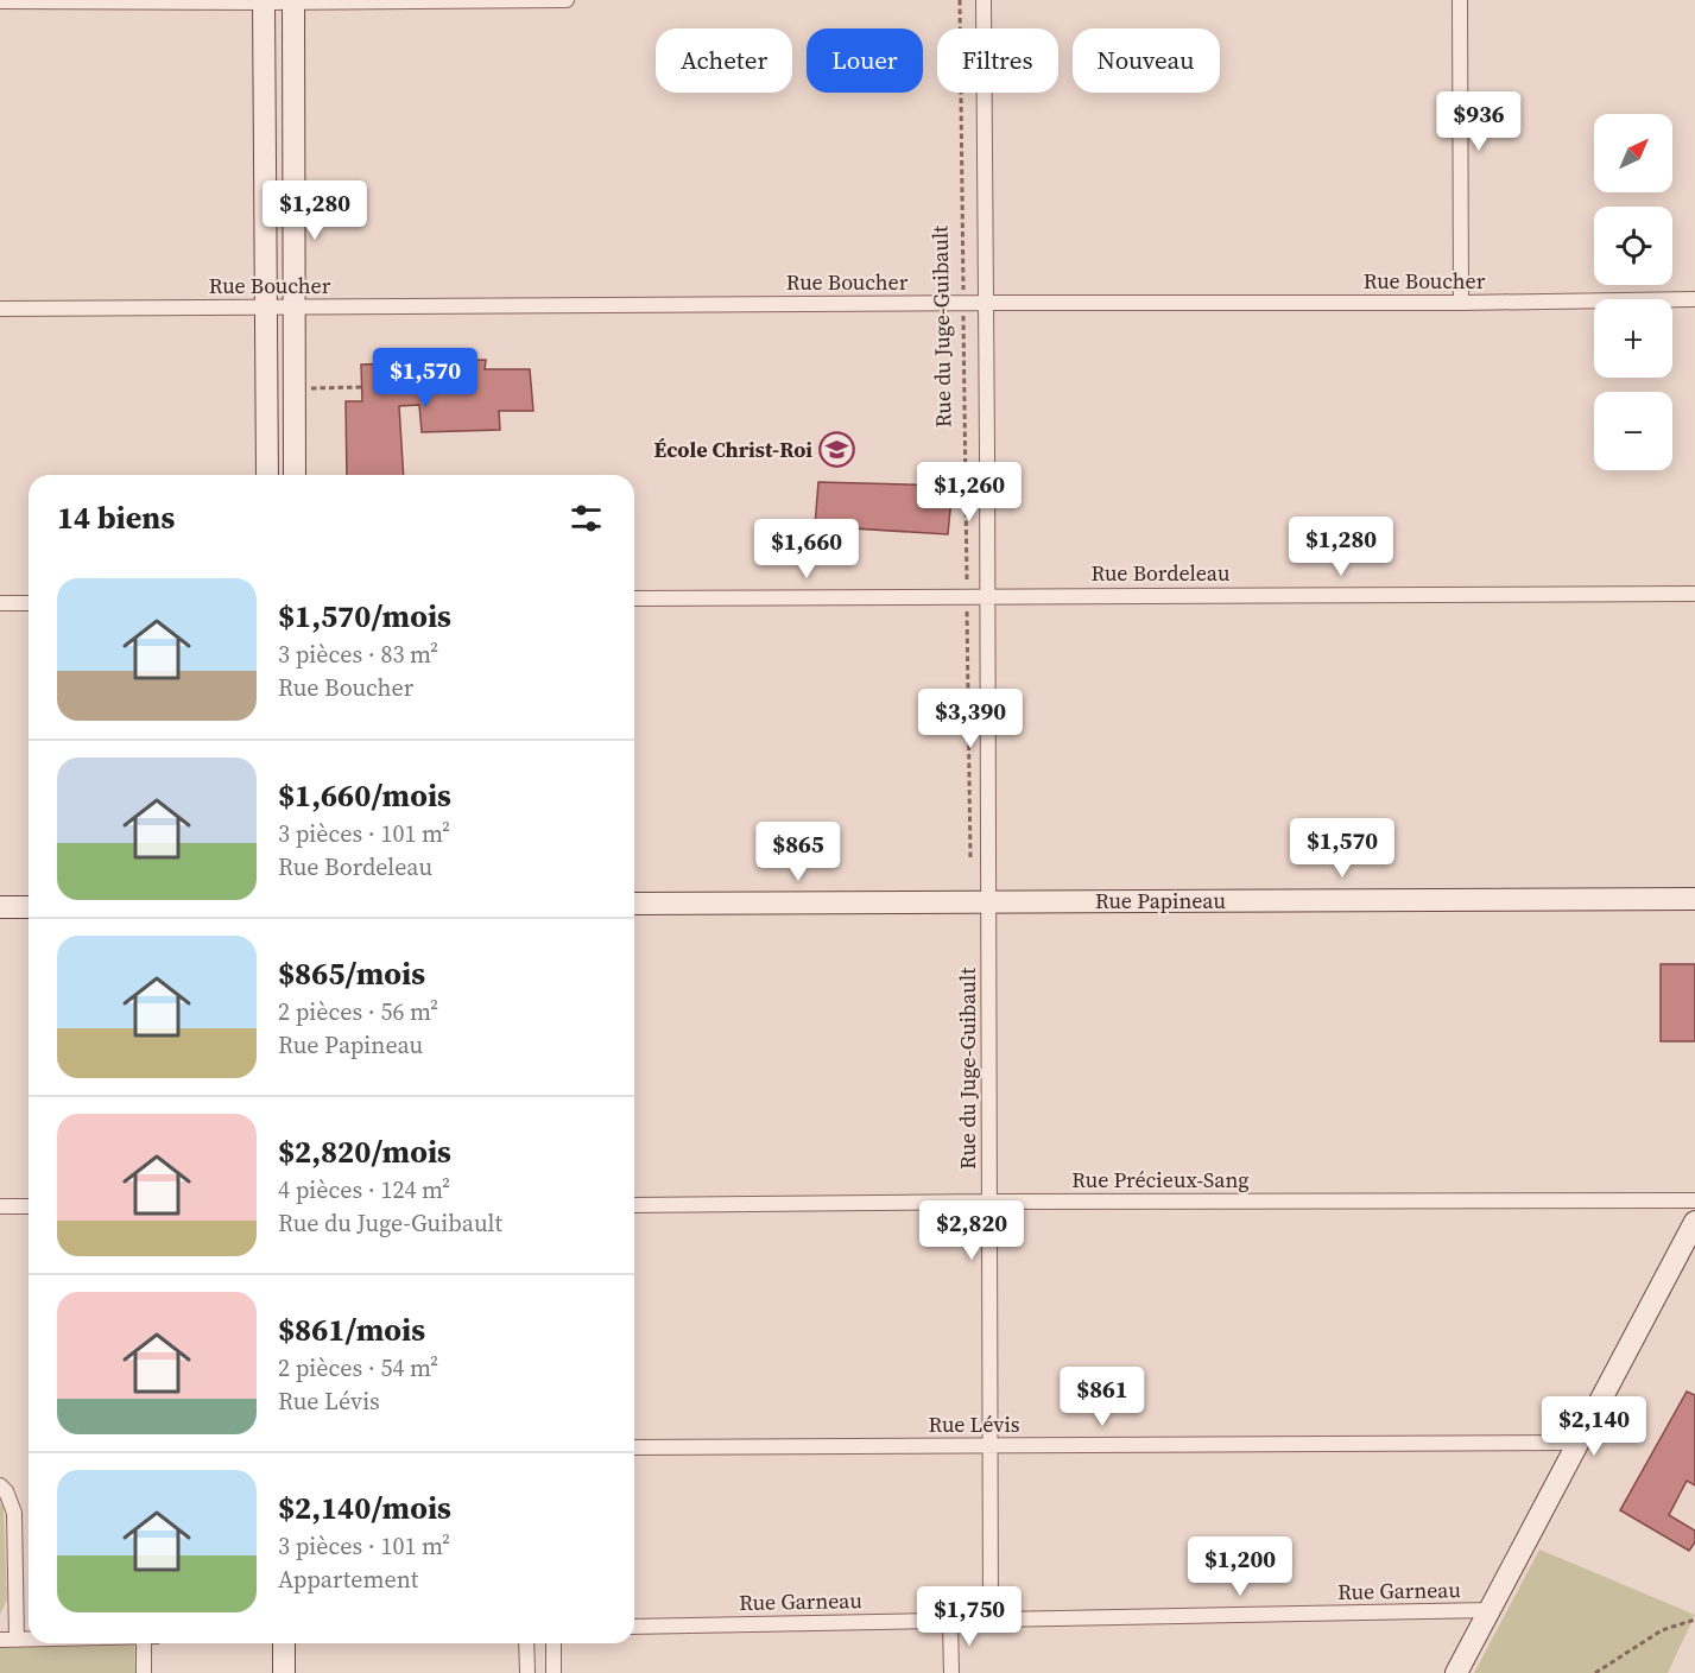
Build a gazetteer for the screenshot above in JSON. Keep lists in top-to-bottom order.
{
  "streets": {
    "street": [
      "Rue Boucher",
      "Rue du Juge-Guibault",
      "Rue Bordeleau",
      "Rue Papineau",
      "Rue Précieux-Sang",
      "Rue Lévis",
      "Rue Garneau"
    ]
  },
  "crossings": [
    ["Rue Boucher", "Rue du Juge-Guibault"],
    ["Rue du Juge-Guibault", "Rue Bordeleau"],
    ["Rue du Juge-Guibault", "Rue Papineau"],
    ["Rue du Juge-Guibault", "Rue Précieux-Sang"],
    ["Rue du Juge-Guibault", "Rue Lévis"],
    ["Rue du Juge-Guibault", "Rue Garneau"]
  ],
  "places": {
    "school or university": ["École Christ-Roi"]
  },
  "north": "top right",
  "page": {
    "chip": [
      "Acheter",
      "Louer",
      "Filtres",
      "Nouveau"
    ],
    "price": [
      "$936",
      "$1,280",
      "$1,570",
      "$1,260",
      "$1,280",
      "$1,660",
      "$3,390",
      "$1,570",
      "$865",
      "$2,820",
      "$861",
      "$2,140",
      "$1,200",
      "$1,750"
    ],
    "map_buttons": ["+", "−"],
    "heading": "14 biens",
    "list": [
      {
        "name": "$1,570/mois",
        "note": "3 pièces · 83 m² · Rue Boucher"
      },
      {
        "name": "$1,660/mois",
        "note": "3 pièces · 101 m² · Rue Bordeleau"
      },
      {
        "name": "$865/mois",
        "note": "2 pièces · 56 m² · Rue Papineau"
      },
      {
        "name": "$2,820/mois",
        "note": "4 pièces · 124 m² · Rue du Juge-Guibault"
      },
      {
        "name": "$861/mois",
        "note": "2 pièces · 54 m² · Rue Lévis"
      },
      {
        "name": "$2,140/mois",
        "note": "3 pièces · 101 m² · Appartement"
      }
    ]
  }
}
